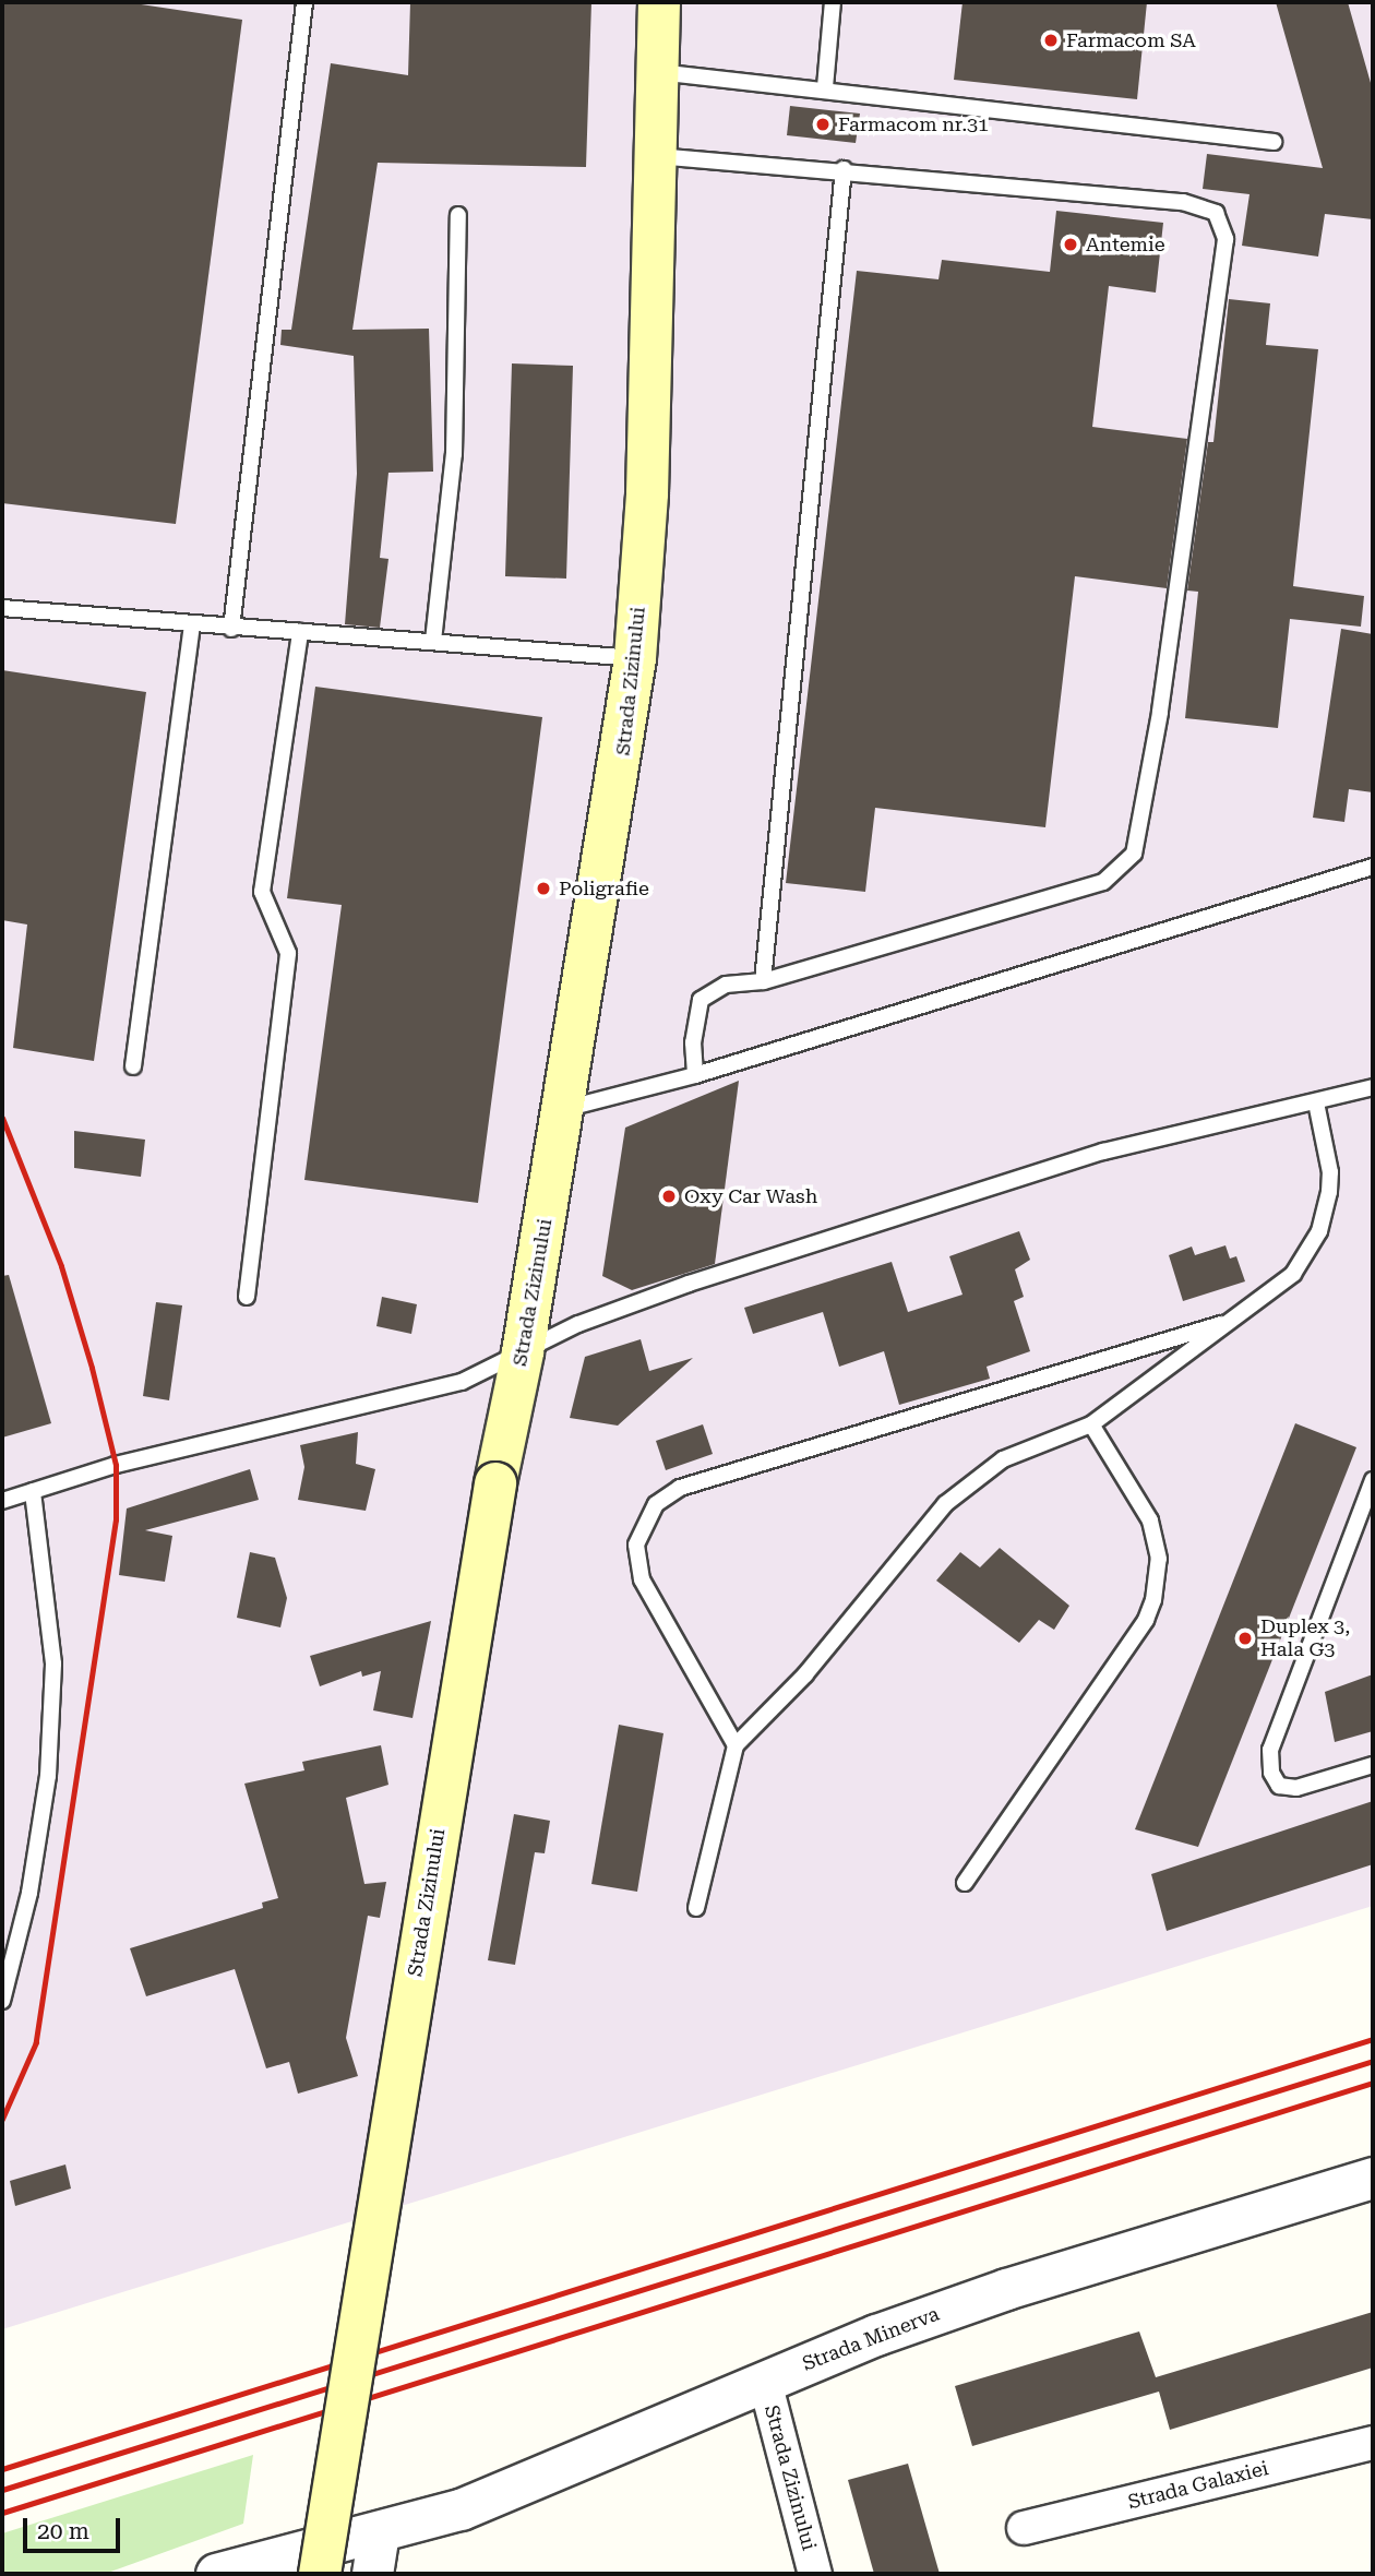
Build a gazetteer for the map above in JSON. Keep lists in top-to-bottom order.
{
  "streets": {
    "main road": ["Strada Zizinului"],
    "street": ["Strada Minerva", "Strada Galaxiei"]
  },
  "crossings": [
    ["Strada Zizinului", "Strada Minerva"]
  ],
  "places": [
    "Farmacom SA",
    "Farmacom nr.31",
    "Antemie",
    "Poligrafie",
    "Oxy Car Wash",
    "Duplex 3, Hala G3"
  ],
  "scale_bar": "20 m"
}
